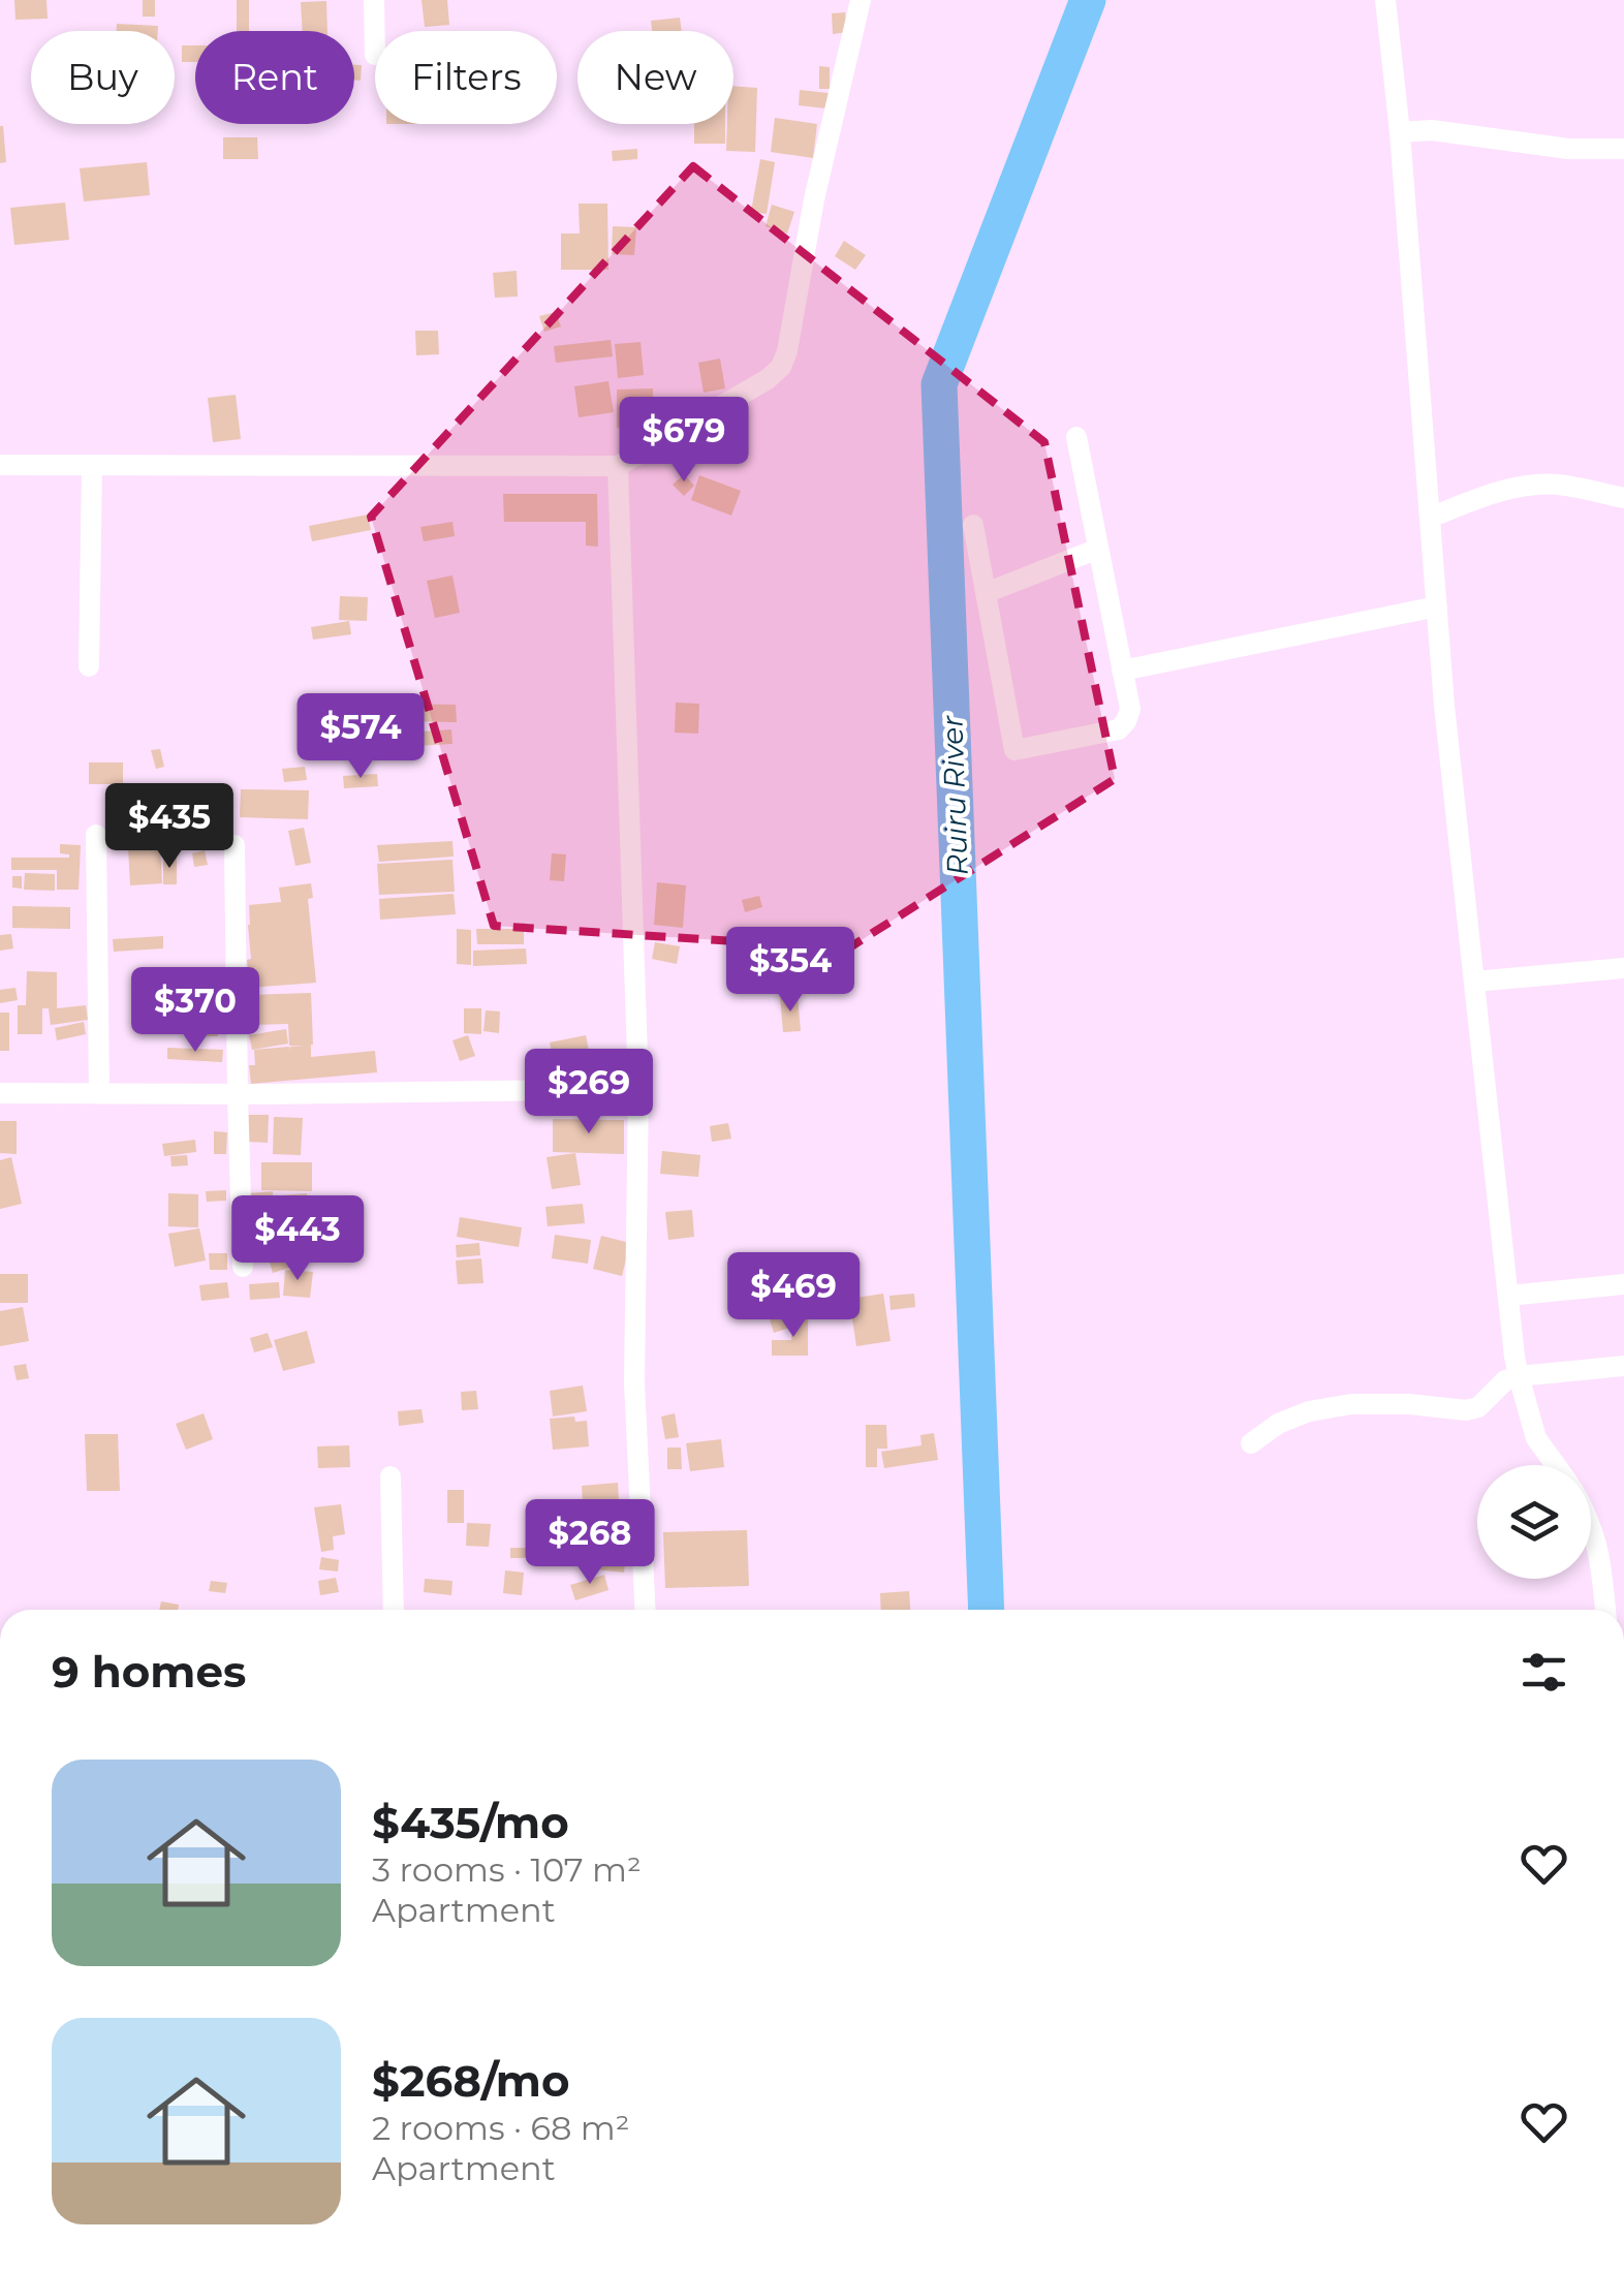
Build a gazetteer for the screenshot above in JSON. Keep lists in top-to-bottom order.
{
  "water": ["Ruiru River"],
  "page": {
    "chip": [
      "Buy",
      "Rent",
      "Filters",
      "New"
    ],
    "price": [
      "$679",
      "$574",
      "$435",
      "$354",
      "$370",
      "$269",
      "$443",
      "$469",
      "$268"
    ],
    "heading": "9 homes",
    "list": [
      {
        "name": "$435/mo",
        "note": "3 rooms · 107 m² · Apartment"
      },
      {
        "name": "$268/mo",
        "note": "2 rooms · 68 m² · Apartment"
      }
    ]
  }
}
